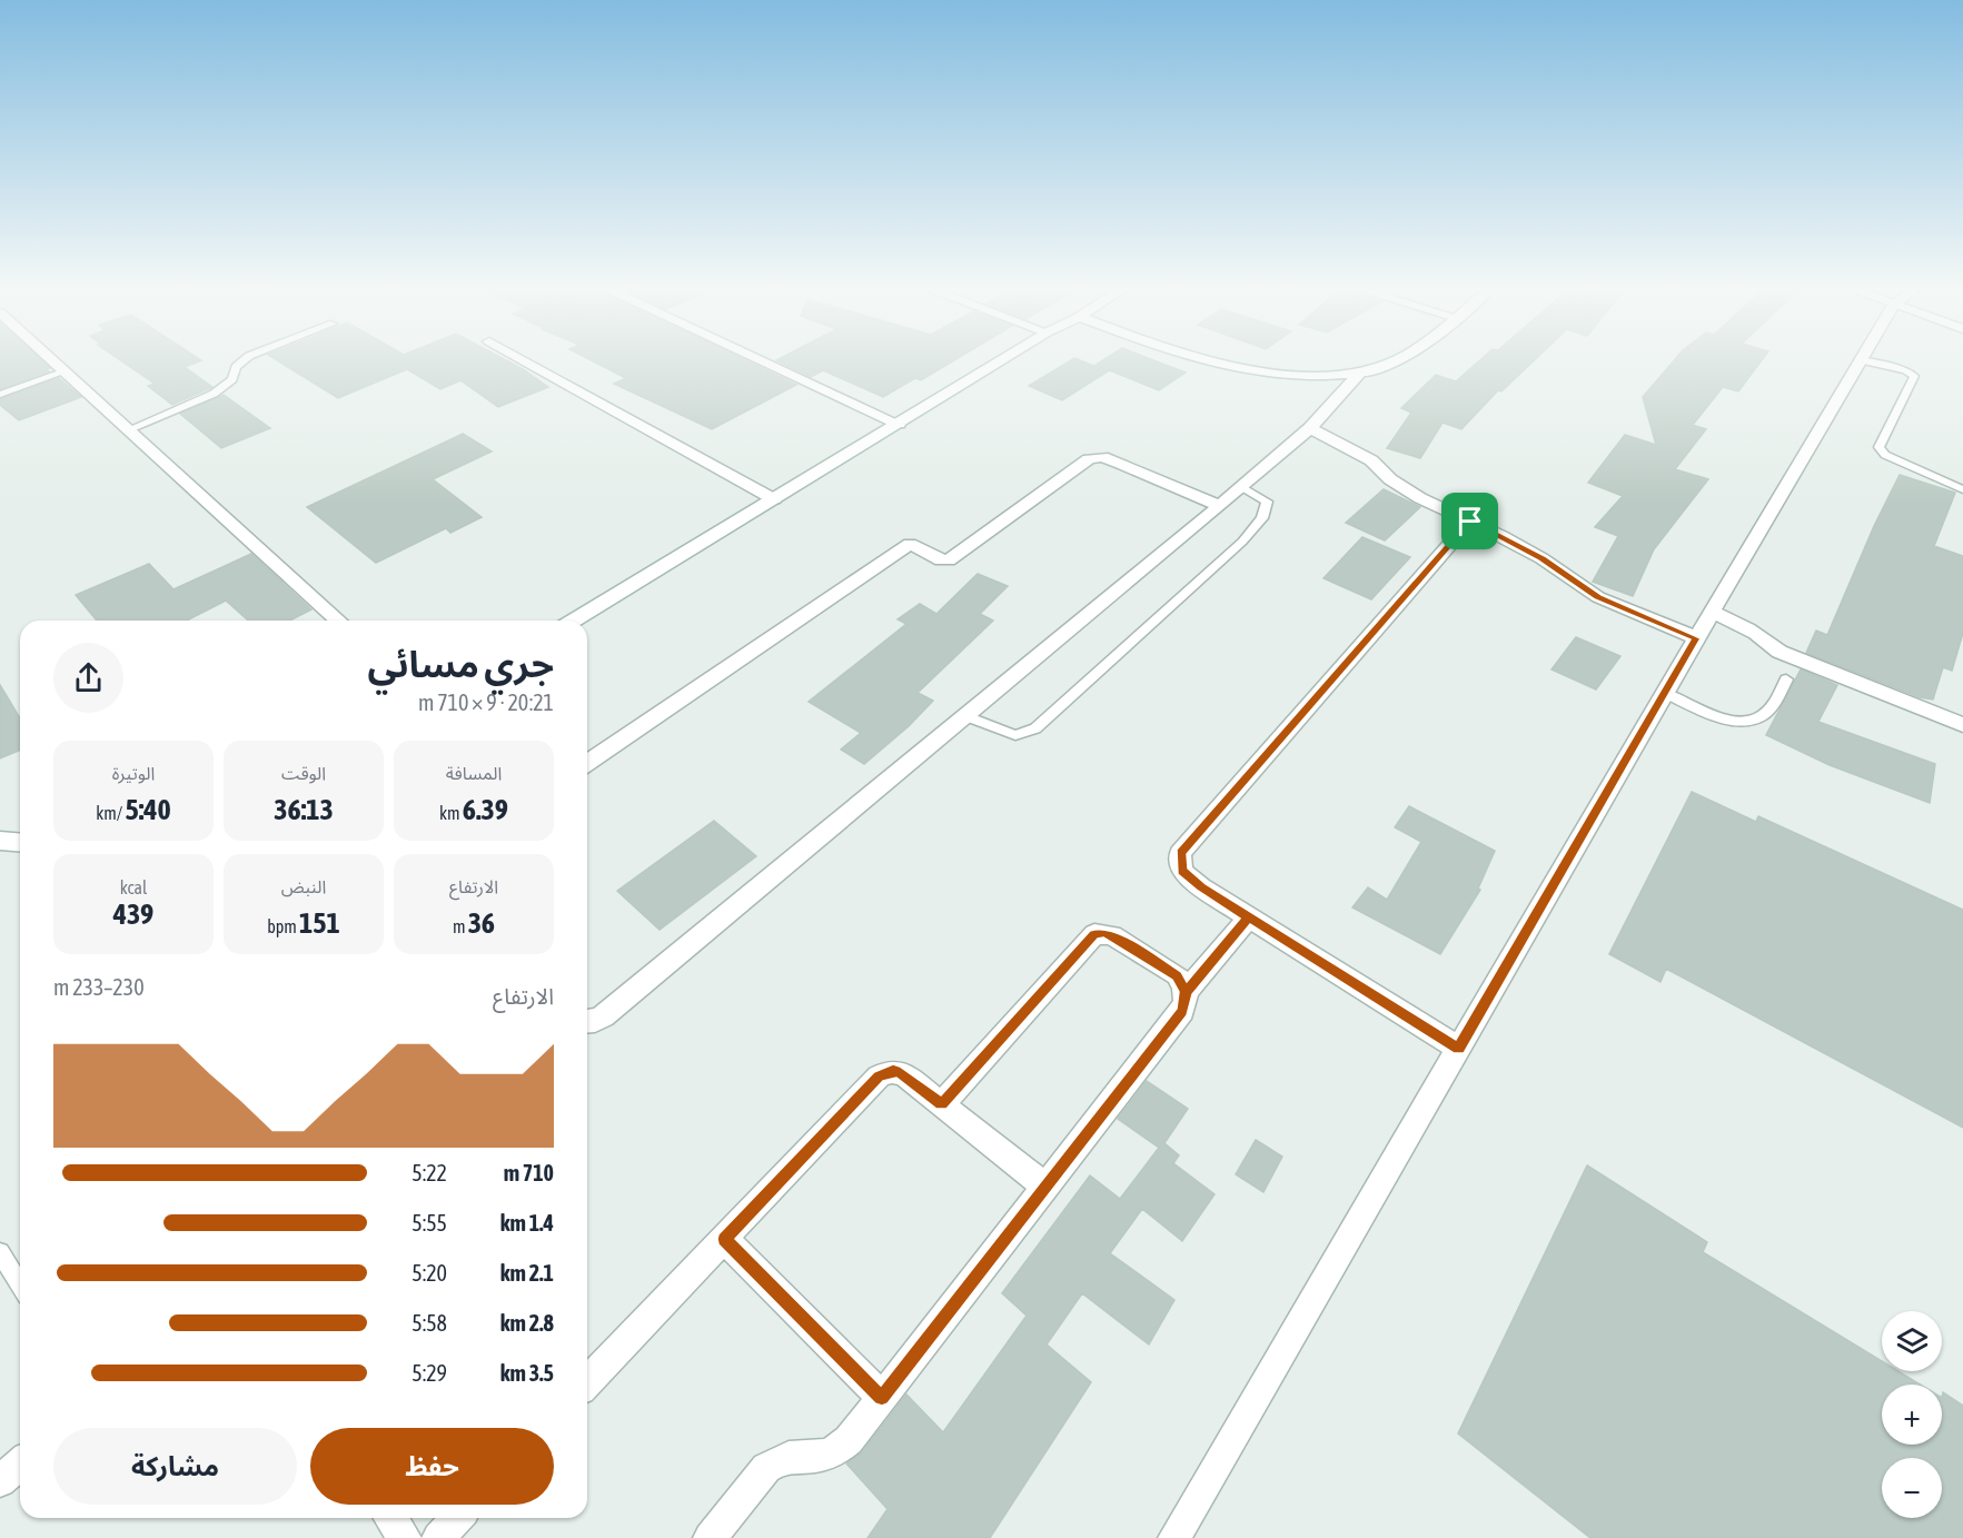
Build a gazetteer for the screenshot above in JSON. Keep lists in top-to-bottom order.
{
  "page": {
    "heading": ["جري مسائي", "20:21 · 9 × 710 m"],
    "stats": [
      ["المسافة", "6.39 km"],
      ["الوقت", "36:13"],
      ["الوتيرة", "5:40 /km"],
      ["الارتفاع", "36 m"],
      ["النبض", "151 bpm"],
      ["kcal", "439"]
    ],
    "chart": ["الارتفاع", "230–233 m"],
    "list": [
      {
        "name": "710 m",
        "note": "5:22"
      },
      {
        "name": "1.4 km",
        "note": "5:55"
      },
      {
        "name": "2.1 km",
        "note": "5:20"
      },
      {
        "name": "2.8 km",
        "note": "5:58"
      },
      {
        "name": "3.5 km",
        "note": "5:29"
      }
    ],
    "map_buttons": ["+", "−"],
    "buttons": ["حفظ", "مشاركة"]
  }
}
